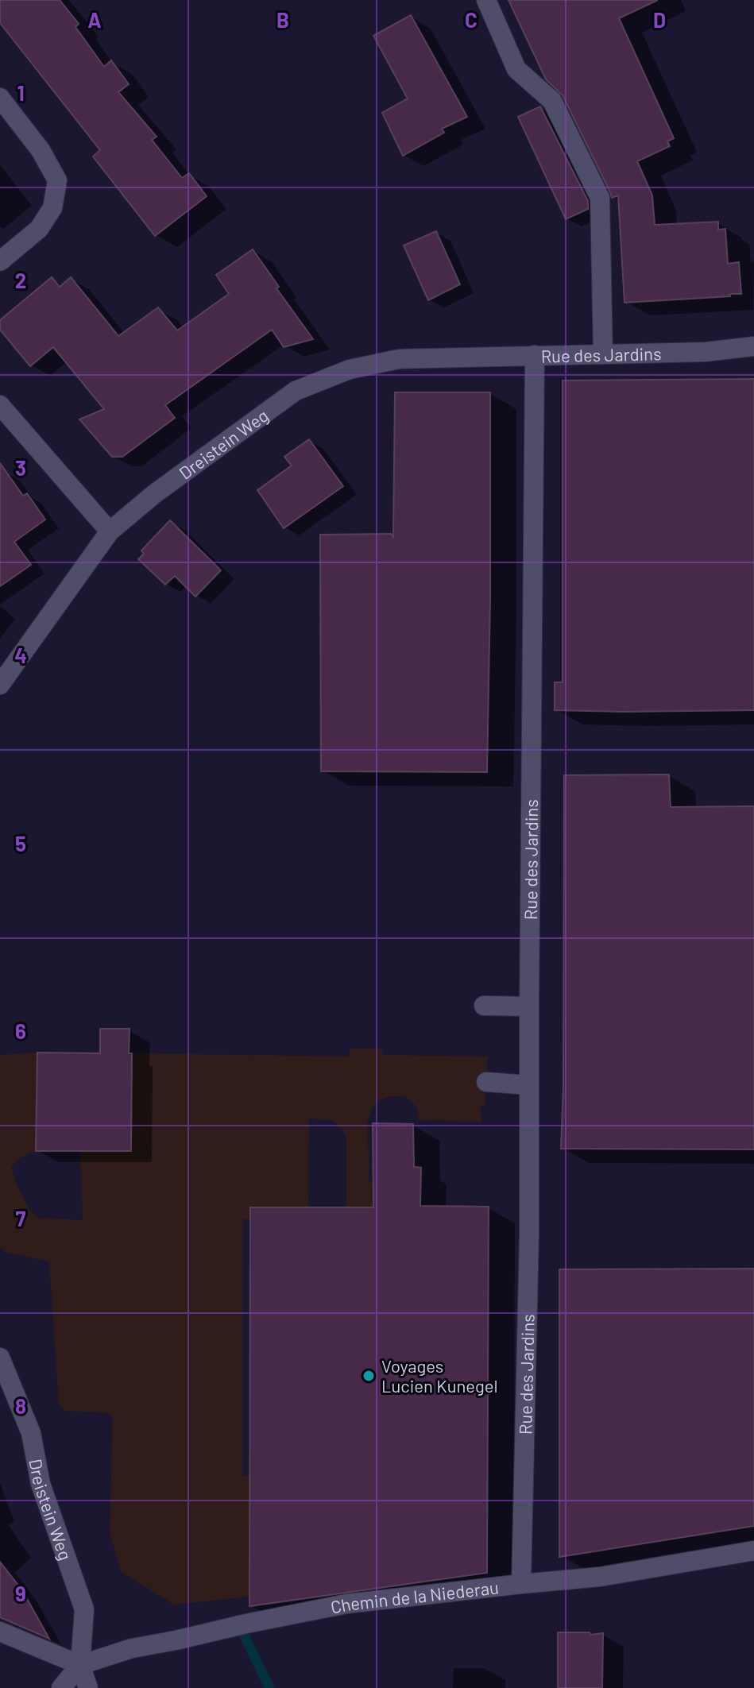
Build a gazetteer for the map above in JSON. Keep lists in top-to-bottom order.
{
  "streets": {
    "street": ["Rue des Jardins", "Dreistein Weg", "Chemin de la Niederau"]
  },
  "crossings": [
    ["Rue des Jardins", "Dreistein Weg"],
    ["Rue des Jardins", "Chemin de la Niederau"],
    ["Dreistein Weg", "Chemin de la Niederau"]
  ],
  "places": ["Voyages Lucien Kunegel"],
  "grid": {
    "columns": [
      "A",
      "B",
      "C",
      "D"
    ],
    "rows": [
      "1",
      "2",
      "3",
      "4",
      "5",
      "6",
      "7",
      "8",
      "9"
    ]
  }
}
